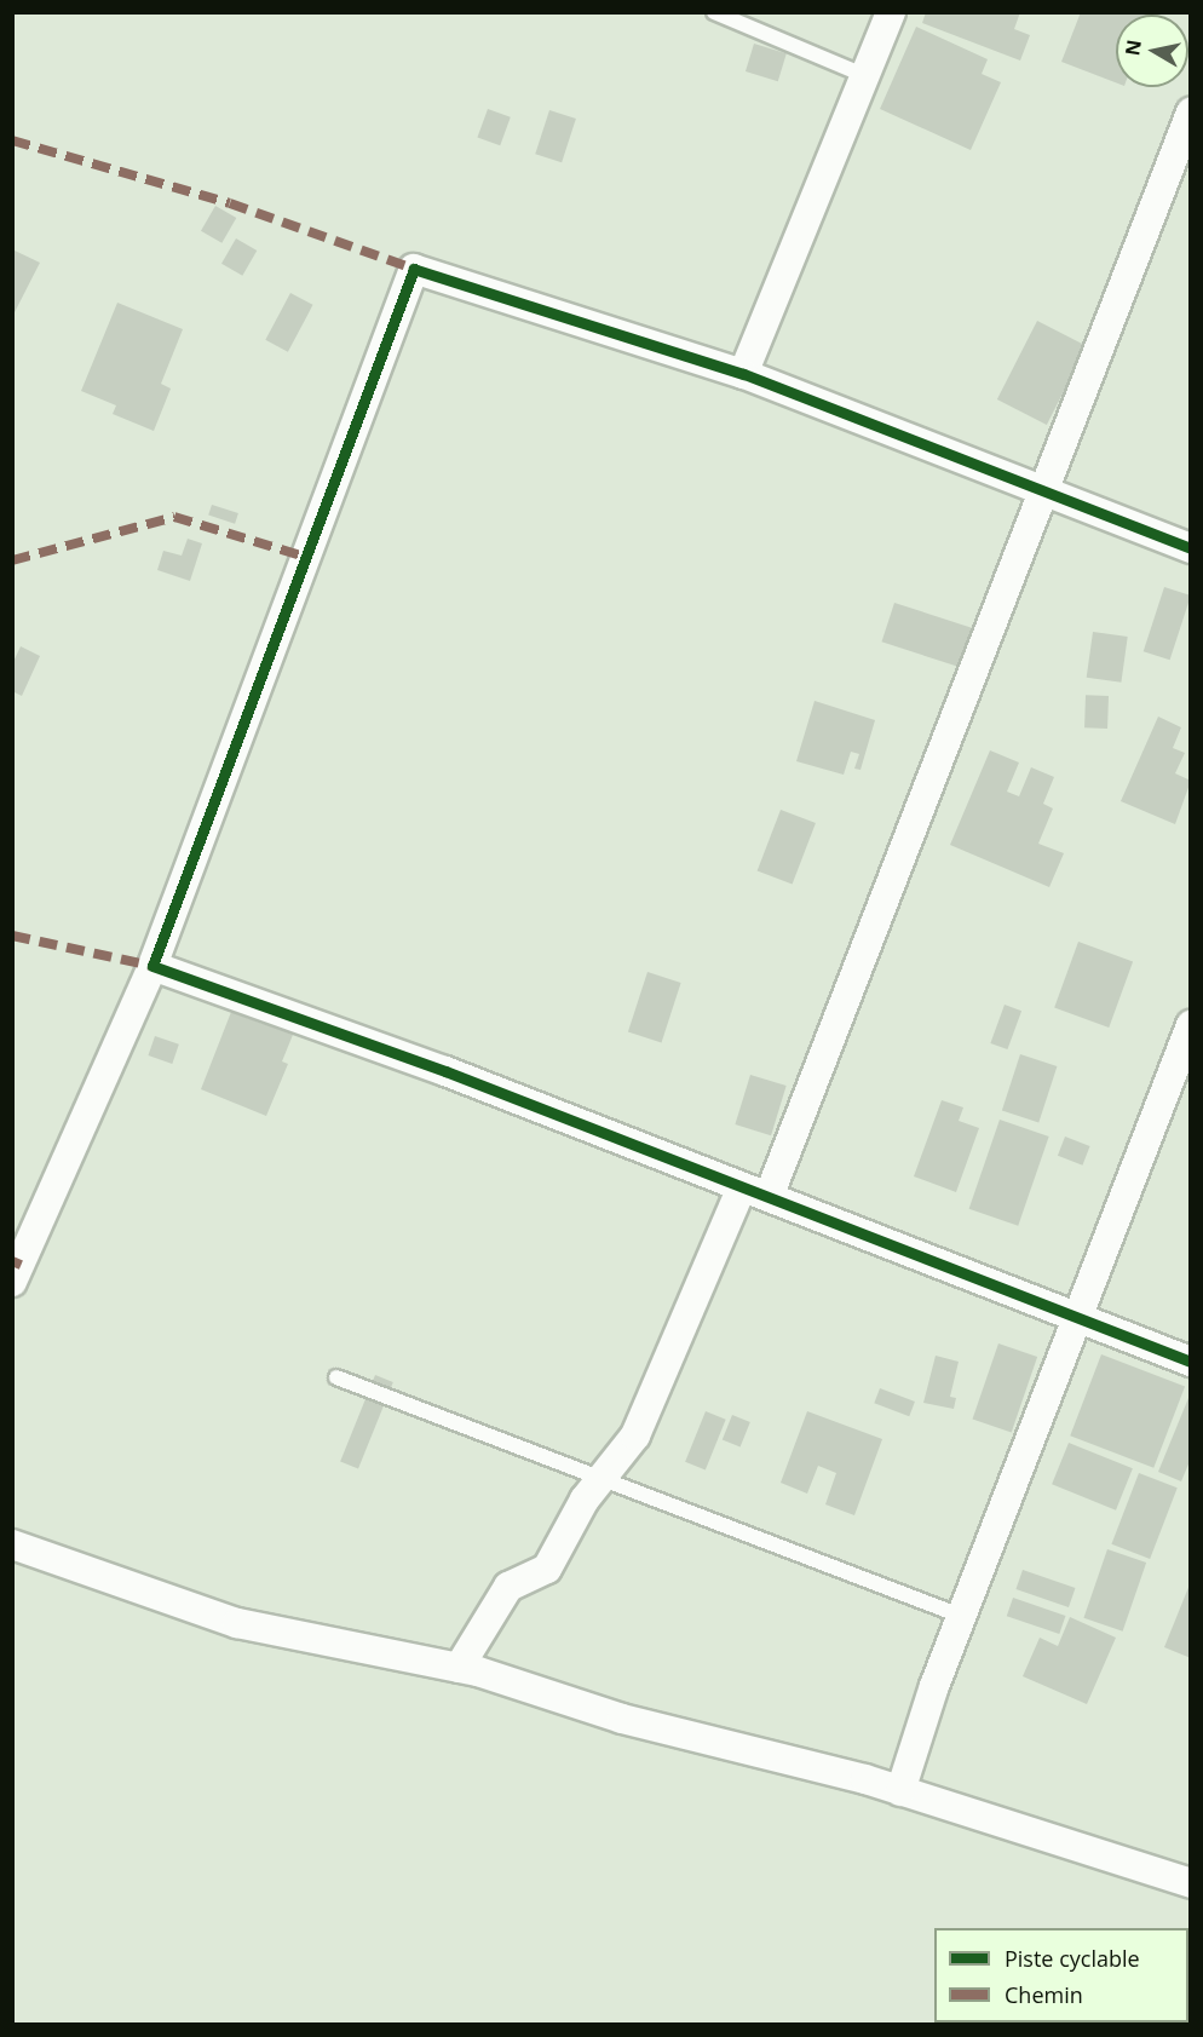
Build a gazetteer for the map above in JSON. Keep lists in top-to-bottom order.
{
  "legend": ["Piste cyclable", "Chemin"],
  "north": "left"
}
